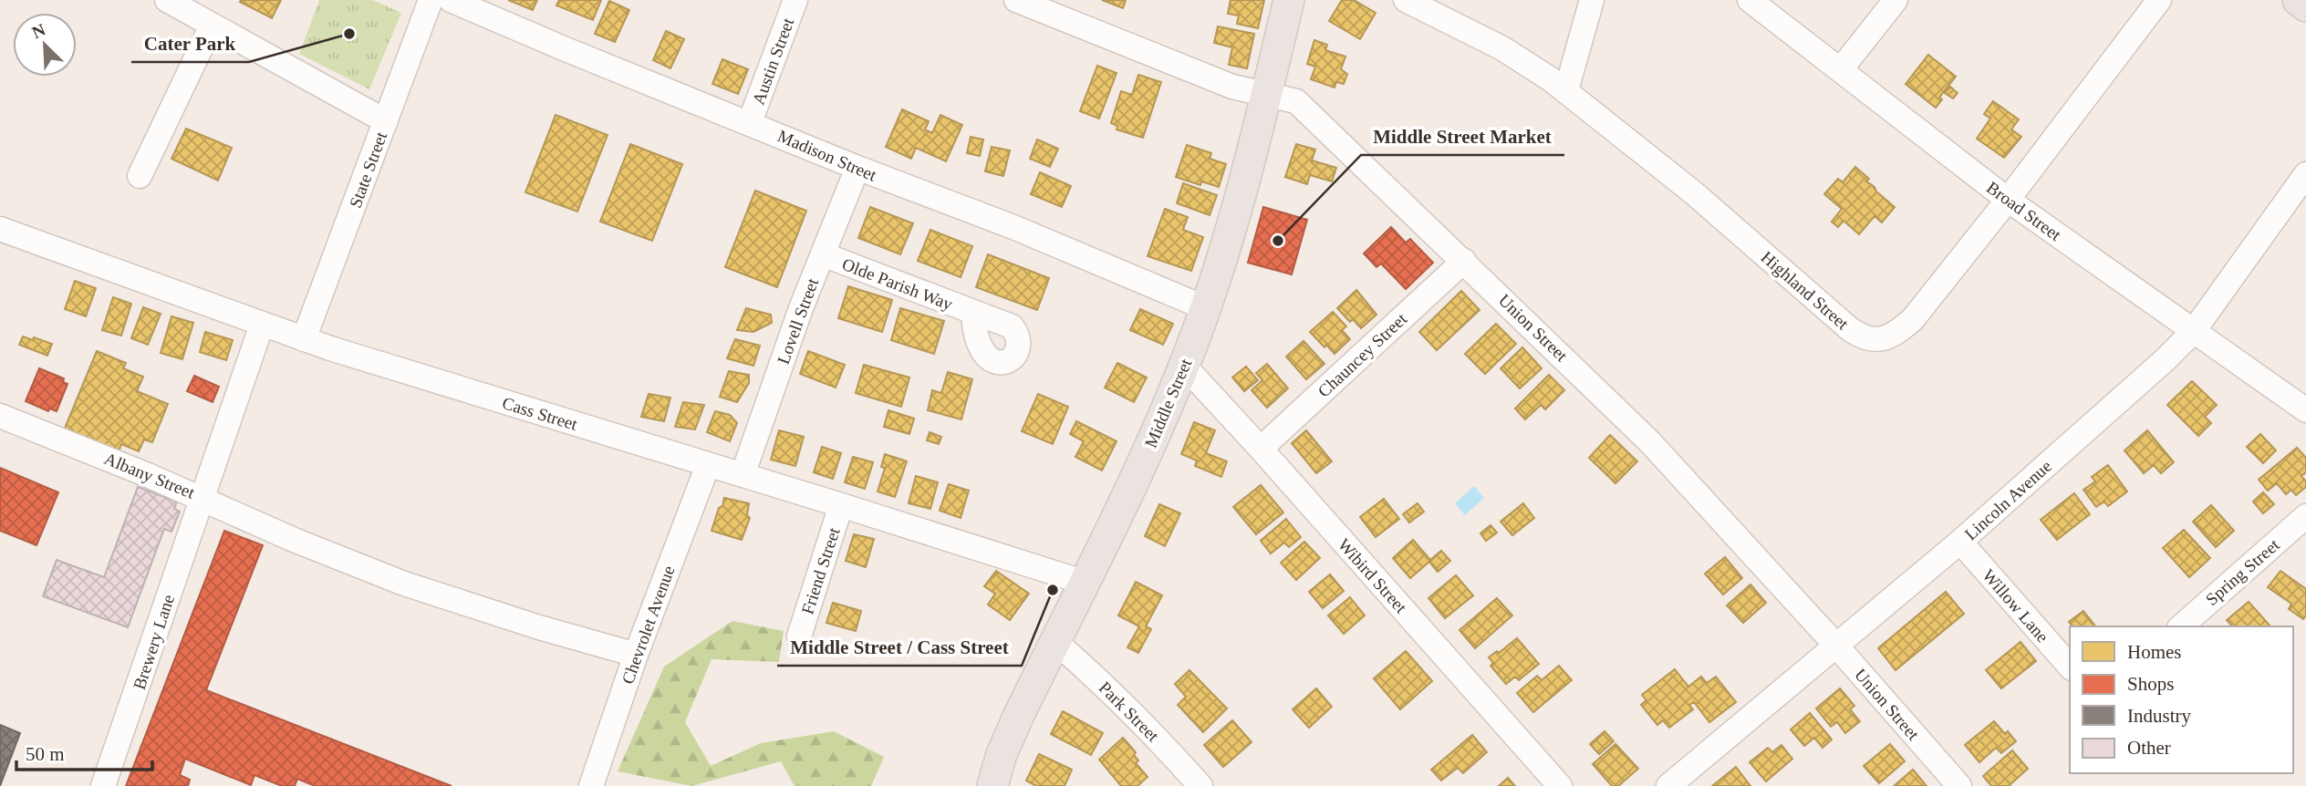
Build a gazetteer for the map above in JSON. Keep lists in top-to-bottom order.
{
  "streets": {
    "main road": ["Middle Street"],
    "street": [
      "Austin Street",
      "Madison Street",
      "State Street",
      "Broad Street",
      "Olde Parish Way",
      "Highland Street",
      "Lovell Street",
      "Union Street",
      "Chauncey Street",
      "Cass Street",
      "Albany Street",
      "Lincoln Avenue",
      "Friend Street",
      "Spring Street",
      "Wibird Street",
      "Willow Lane",
      "Chevrolet Avenue",
      "Brewery Lane",
      "Park Street"
    ]
  },
  "crossings": [
    ["Austin Street", "Madison Street"],
    ["Madison Street", "Lovell Street"],
    ["Madison Street", "Middle Street"],
    ["State Street", "Cass Street"],
    ["Broad Street", "Highland Street"],
    ["Broad Street", "Lincoln Avenue"],
    ["Olde Parish Way", "Lovell Street"],
    ["Lovell Street", "Cass Street"],
    ["Union Street", "Chauncey Street"],
    ["Union Street", "Middle Street"],
    ["Union Street", "Lincoln Avenue"],
    ["Chauncey Street", "Wibird Street"],
    ["Middle Street", "Cass Street"],
    ["Middle Street", "Wibird Street"],
    ["Middle Street", "Park Street"],
    ["Cass Street", "Albany Street"],
    ["Cass Street", "Friend Street"],
    ["Cass Street", "Chevrolet Avenue"],
    ["Albany Street", "Brewery Lane"],
    ["Lincoln Avenue", "Willow Lane"]
  ],
  "places": ["Cater Park", "Middle Street Market", "Middle Street / Cass Street"],
  "legend": [
    "Homes",
    "Shops",
    "Industry",
    "Other"
  ],
  "scale_bar": "50 m",
  "north": "top left"
}
